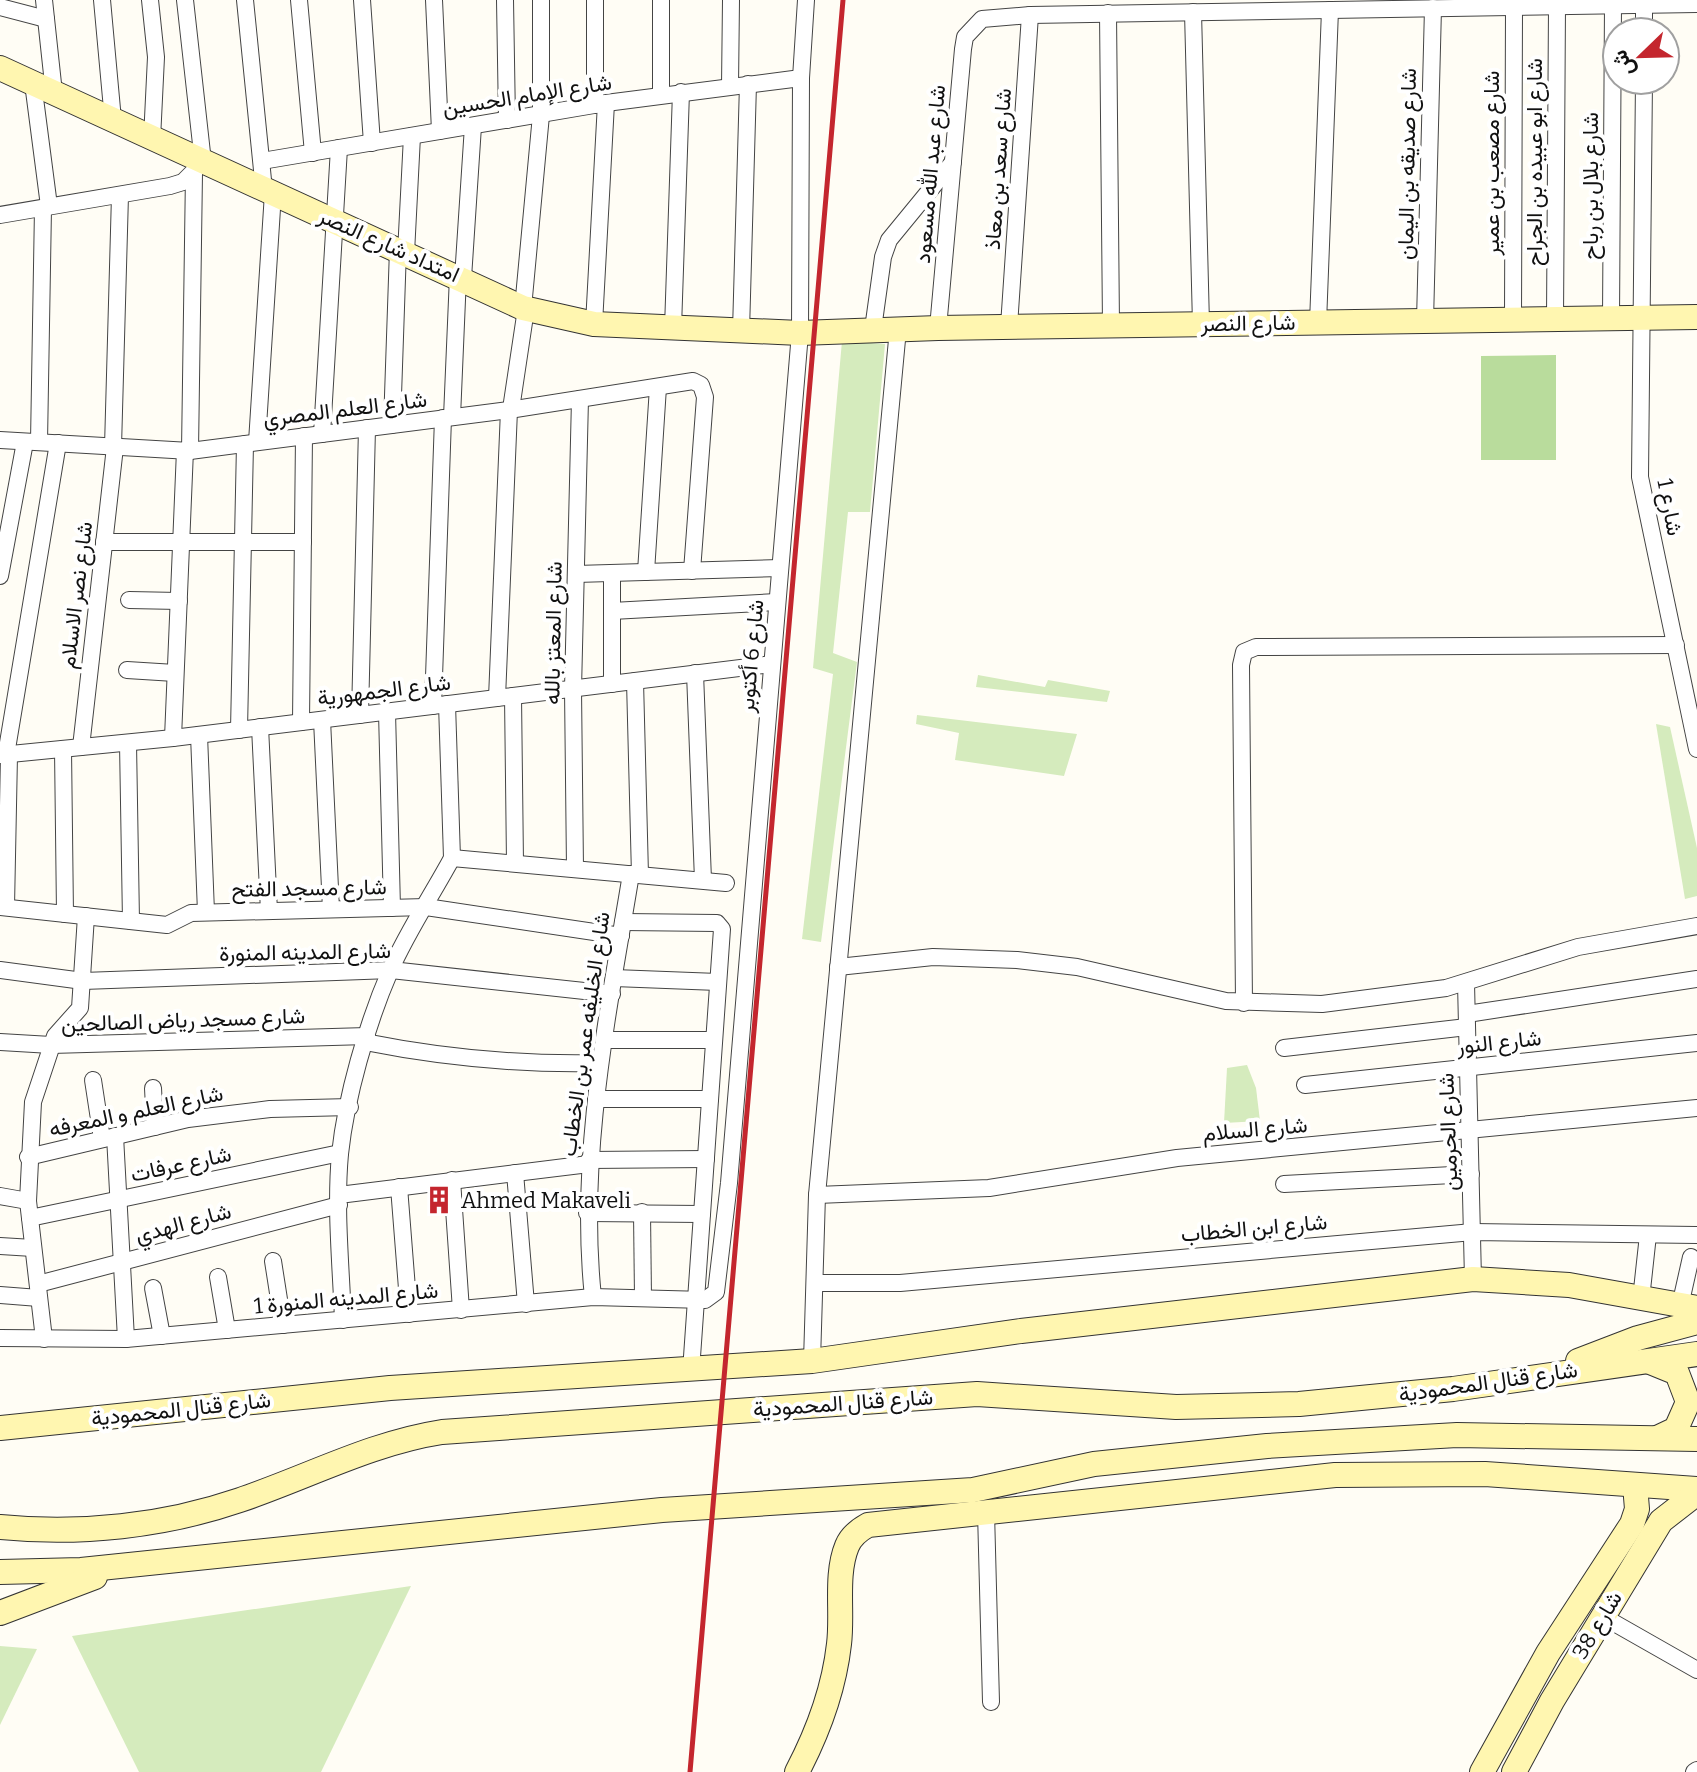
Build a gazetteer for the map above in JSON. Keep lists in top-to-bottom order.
{
  "streets": {
    "main road": [
      "امتداد شارع النصر",
      "شارع النصر",
      "شارع قنال المحمودية",
      "شارع 38"
    ],
    "street": [
      "شارع الإمام الحسين",
      "شارع ابو عبيده بن الجراح",
      "شارع مصعب بن عمير",
      "شارع صديقه بن اليمان",
      "شارع سعد بن معاذ",
      "شارع عبد الله مسعود",
      "شارع بلال بن رباح",
      "شارع العلم المصري",
      "شارع 1",
      "شارع نصر الاسلام",
      "شارع المعتز بالله",
      "شارع 6 أكتوبر",
      "شارع الجمهورية",
      "شارع مسجد الفتح",
      "شارع المدينه المنورة",
      "شارع مسجد رياض الصالحين",
      "شارع الخليفه عمر بن الخطاب",
      "شارع النور",
      "شارع العلم و المعرفه",
      "شارع السلام",
      "شارع الحرمين",
      "شارع عرفات",
      "شارع الهدي",
      "شارع ابن الخطاب",
      "شارع المدينه المنورة 1"
    ]
  },
  "crossings": [
    ["شارع الإمام الحسين", "شارع 6 أكتوبر"],
    ["شارع ابو عبيده بن الجراح", "شارع النصر"],
    ["شارع مصعب بن عمير", "شارع النصر"],
    ["شارع صديقه بن اليمان", "شارع النصر"],
    ["شارع سعد بن معاذ", "شارع عبد الله مسعود"],
    ["شارع سعد بن معاذ", "شارع النصر"],
    ["شارع عبد الله مسعود", "شارع النصر"],
    ["شارع بلال بن رباح", "شارع النصر"],
    ["امتداد شارع النصر", "شارع النصر"],
    ["امتداد شارع النصر", "شارع 6 أكتوبر"],
    ["شارع النصر", "شارع 1"],
    ["شارع النصر", "شارع 6 أكتوبر"],
    ["شارع العلم المصري", "شارع نصر الاسلام"],
    ["شارع العلم المصري", "شارع المعتز بالله"],
    ["شارع نصر الاسلام", "شارع الجمهورية"],
    ["شارع المعتز بالله", "شارع الجمهورية"],
    ["شارع 6 أكتوبر", "شارع الجمهورية"],
    ["شارع 6 أكتوبر", "شارع المدينه المنورة 1"],
    ["شارع الجمهورية", "شارع الخليفه عمر بن الخطاب"],
    ["شارع مسجد الفتح", "شارع المدينه المنورة"],
    ["شارع مسجد الفتح", "شارع الخليفه عمر بن الخطاب"],
    ["شارع المدينه المنورة", "شارع الخليفه عمر بن الخطاب"],
    ["شارع مسجد رياض الصالحين", "شارع الخليفه عمر بن الخطاب"],
    ["شارع الخليفه عمر بن الخطاب", "شارع الهدي"],
    ["شارع الخليفه عمر بن الخطاب", "شارع المدينه المنورة 1"],
    ["شارع النور", "شارع الحرمين"],
    ["شارع السلام", "شارع الحرمين"],
    ["شارع الحرمين", "شارع ابن الخطاب"],
    ["شارع الحرمين", "شارع قنال المحمودية"]
  ],
  "places": {
    "building": ["Ahmed Makaveli"]
  },
  "north": "bottom left"
}
